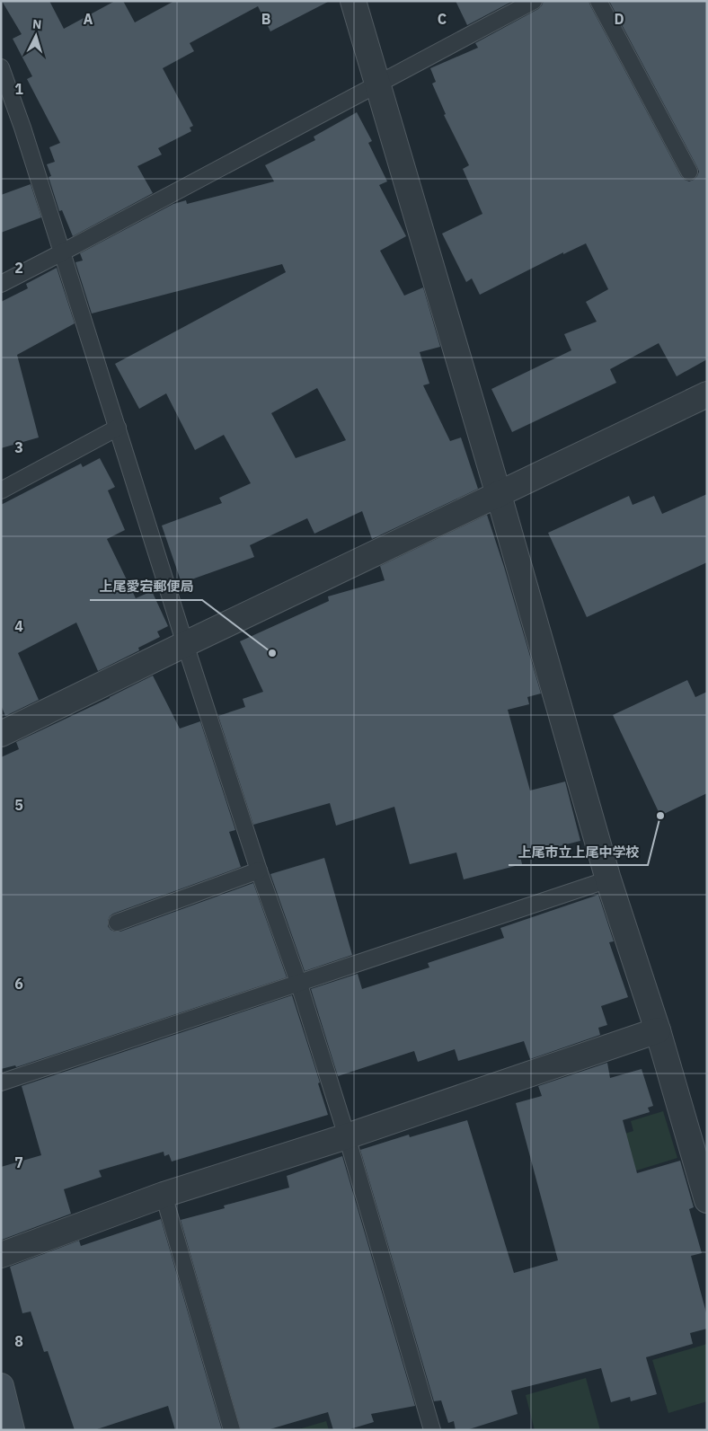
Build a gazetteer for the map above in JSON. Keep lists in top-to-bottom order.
{
  "places": ["上尾愛宕郵便局", "上尾市立上尾中学校"],
  "north": "top",
  "grid": {
    "columns": [
      "A",
      "B",
      "C",
      "D"
    ],
    "rows": [
      "1",
      "2",
      "3",
      "4",
      "5",
      "6",
      "7",
      "8"
    ]
  }
}
